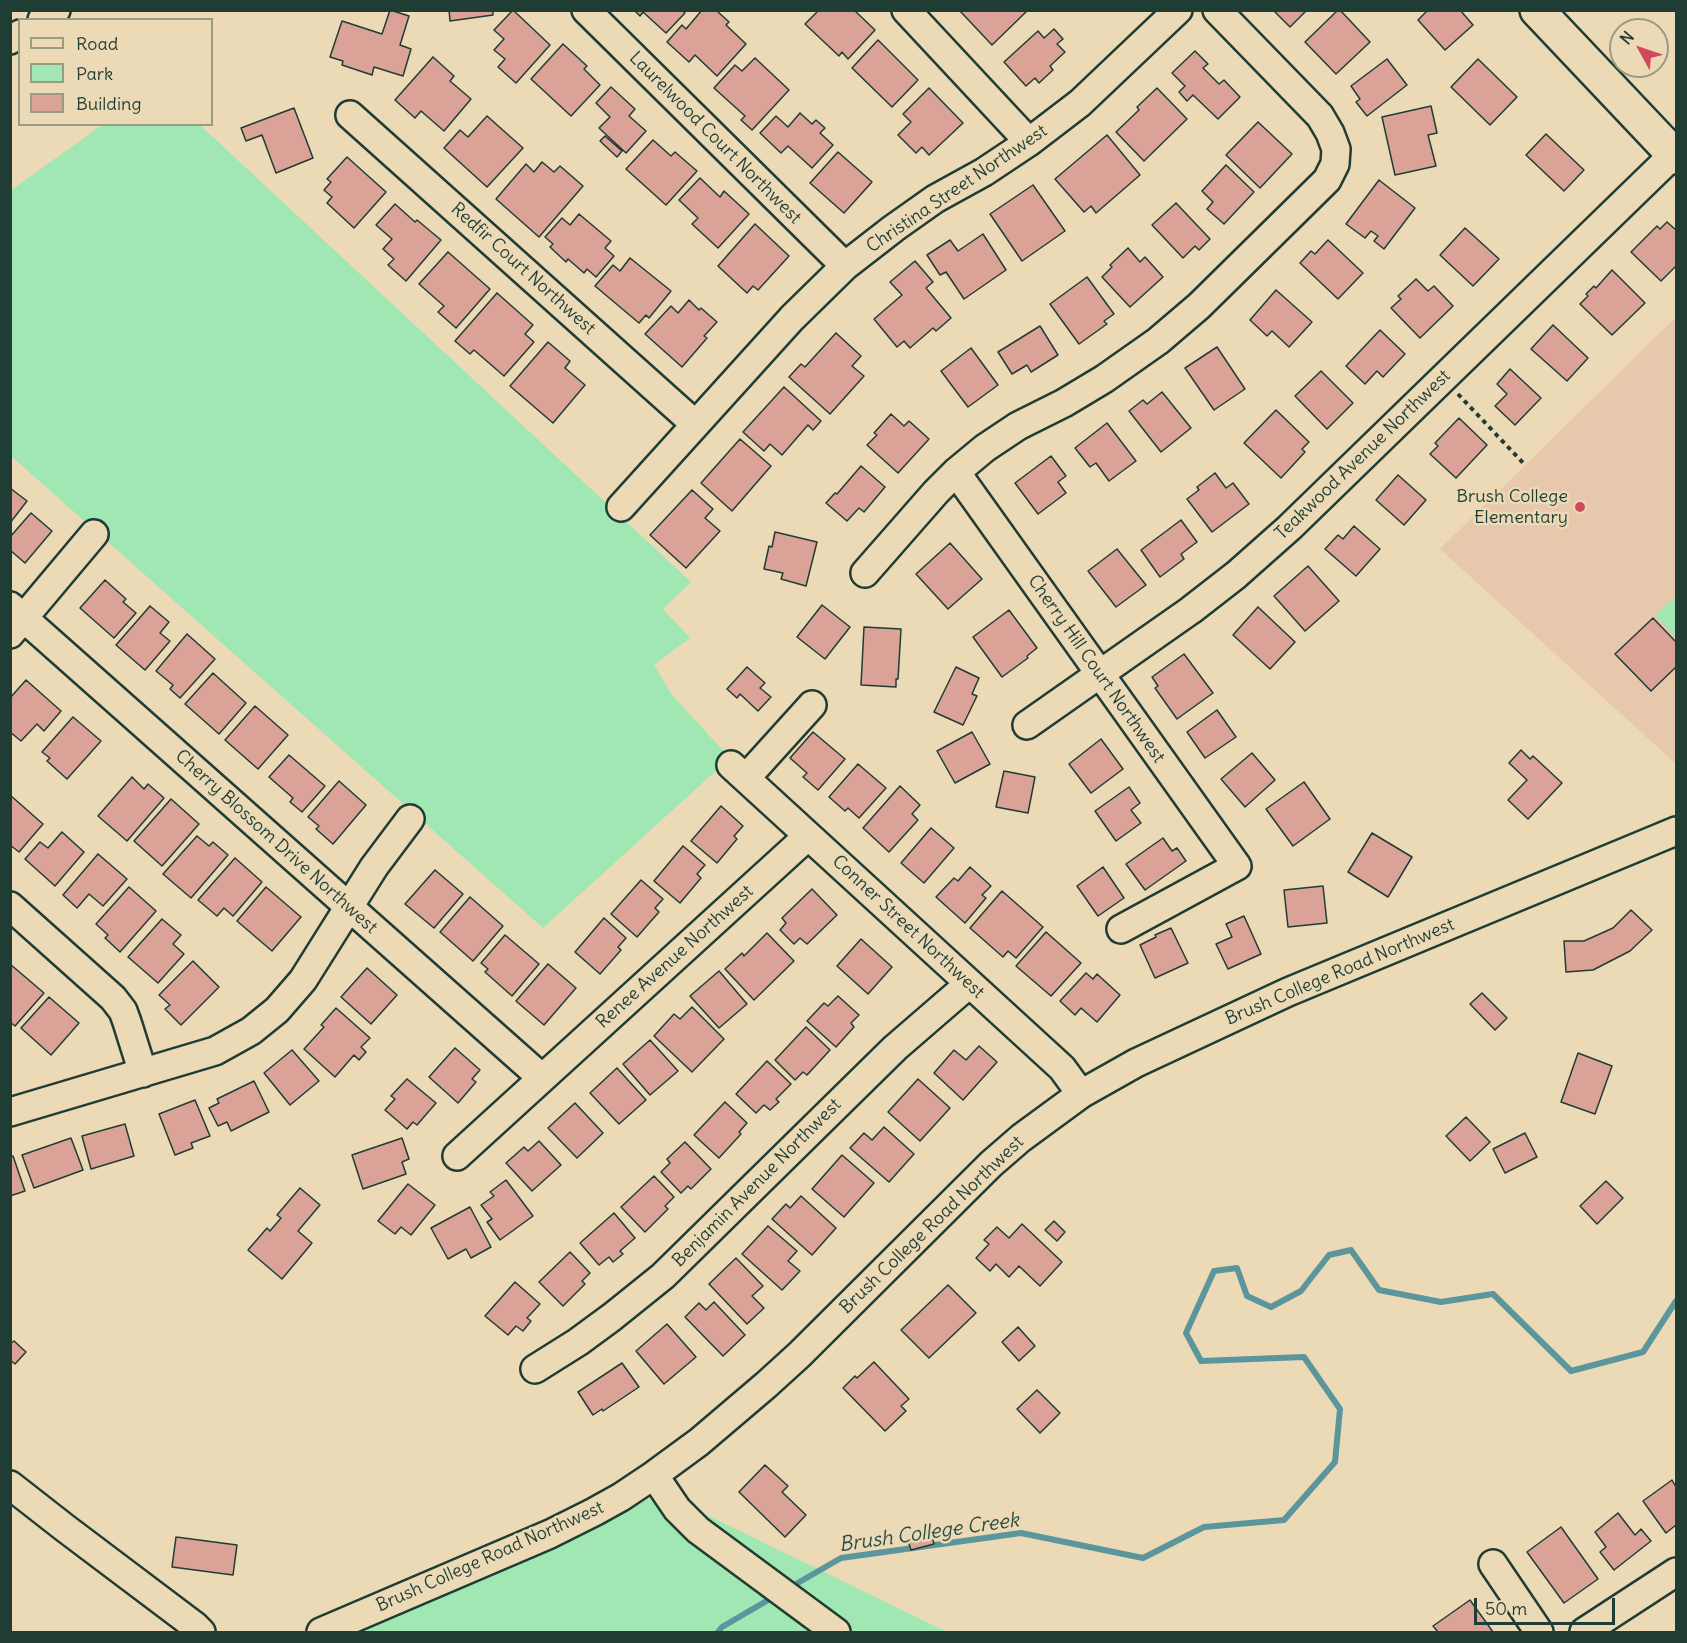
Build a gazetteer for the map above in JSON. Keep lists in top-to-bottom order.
{
  "streets": {
    "street": [
      "Laurelwood Court Northwest",
      "Christina Street Northwest",
      "Redfir Court Northwest",
      "Teakwood Avenue Northwest",
      "Cherry Hill Court Northwest",
      "Cherry Blossom Drive Northwest",
      "Conner Street Northwest",
      "Renee Avenue Northwest",
      "Brush College Road Northwest",
      "Benjamin Avenue Northwest"
    ]
  },
  "crossings": [
    ["Laurelwood Court Northwest", "Christina Street Northwest"],
    ["Christina Street Northwest", "Redfir Court Northwest"],
    ["Teakwood Avenue Northwest", "Cherry Hill Court Northwest"],
    ["Cherry Blossom Drive Northwest", "Renee Avenue Northwest"],
    ["Conner Street Northwest", "Renee Avenue Northwest"],
    ["Conner Street Northwest", "Brush College Road Northwest"],
    ["Conner Street Northwest", "Benjamin Avenue Northwest"]
  ],
  "water": ["Brush College Creek"],
  "places": ["Brush College Elementary"],
  "legend": ["Road", "Park", "Building"],
  "scale_bar": "50 m",
  "north": "top left"
}
